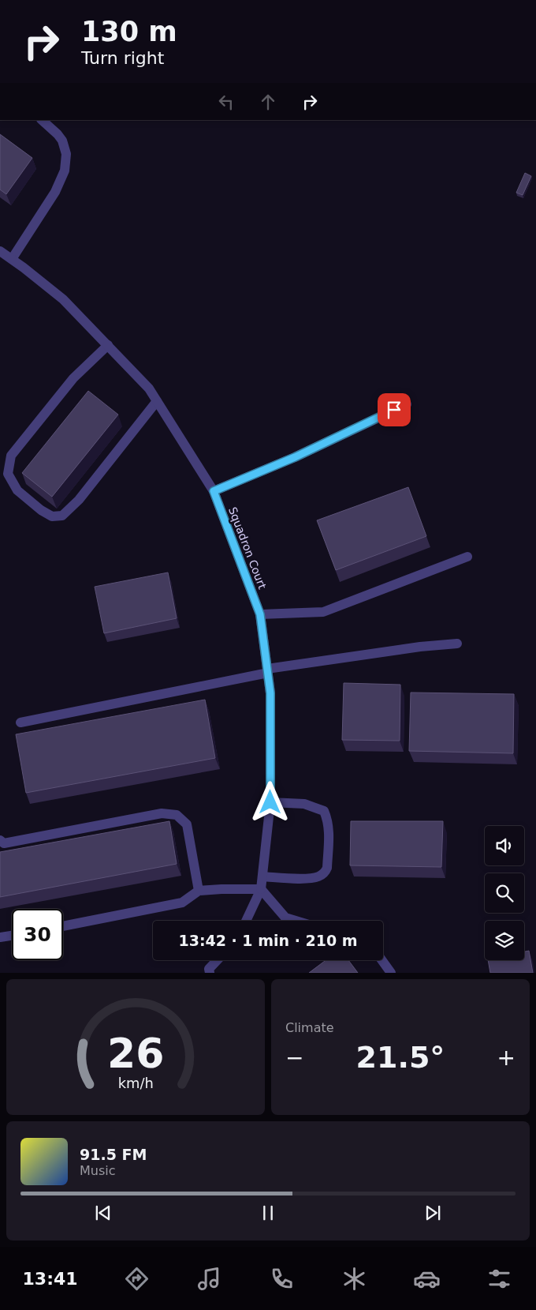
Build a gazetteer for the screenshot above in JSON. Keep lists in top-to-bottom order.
{
  "streets": {
    "street": ["Squadron Court"]
  },
  "page": {
    "turn": ["130 m", "Turn right"],
    "limit": "30",
    "trip": "13:42 · 1 min · 210 m",
    "tile": "Climate",
    "heat": ["−", "21.5°", "+"],
    "song": ["91.5 FM", "Music"],
    "tabs": "13:41",
    "gauge": ["26", "km/h"]
  }
}
